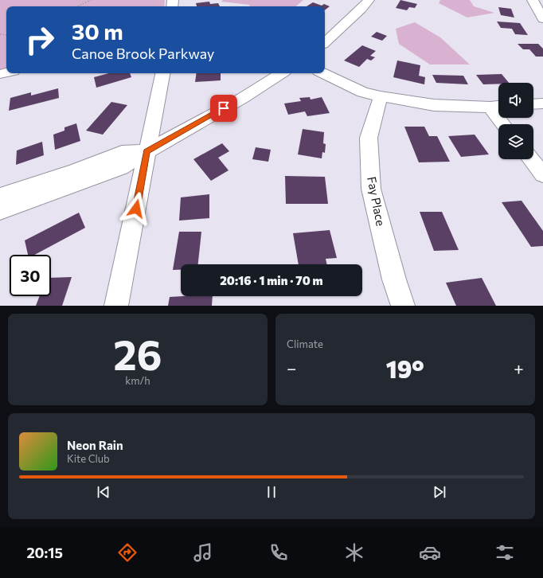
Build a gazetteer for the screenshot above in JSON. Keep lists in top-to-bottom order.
{
  "streets": {
    "street": ["Fay Place"]
  },
  "page": {
    "turn": ["30 m", "Canoe Brook Parkway"],
    "limit": "30",
    "trip": "20:16 · 1 min · 70 m",
    "tile": [
      ["26", "km/h"],
      "Climate"
    ],
    "heat": ["−", "19°", "+"],
    "song": ["Neon Rain", "Kite Club"],
    "tabs": "20:15"
  }
}
